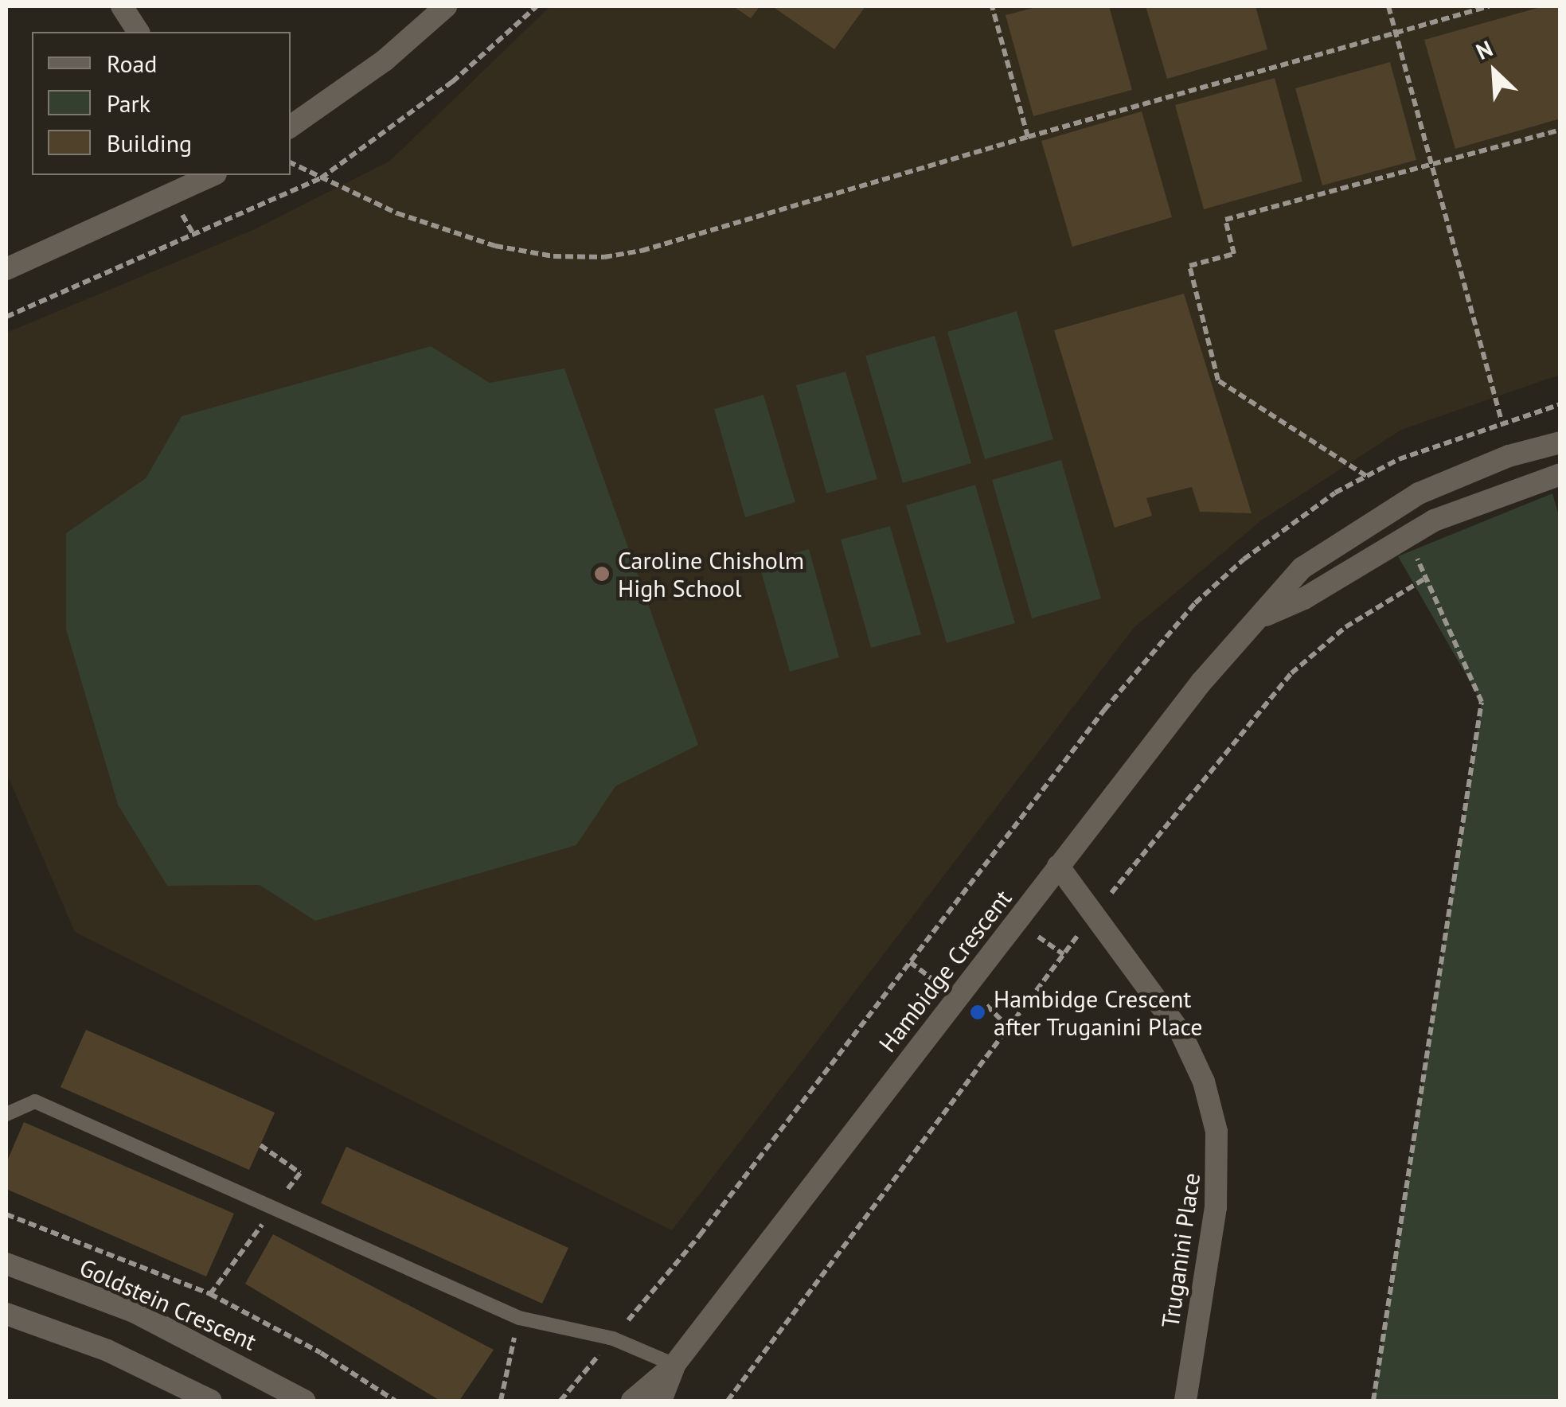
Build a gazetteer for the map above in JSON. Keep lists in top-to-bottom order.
{
  "streets": {
    "street": ["Hambidge Crescent", "Truganini Place", "Goldstein Crescent"]
  },
  "crossings": [
    ["Hambidge Crescent", "Truganini Place"]
  ],
  "places": ["Caroline Chisholm High School", "Hambidge Crescent after Truganini Place"],
  "legend": ["Road", "Park", "Building"],
  "north": "top left"
}
